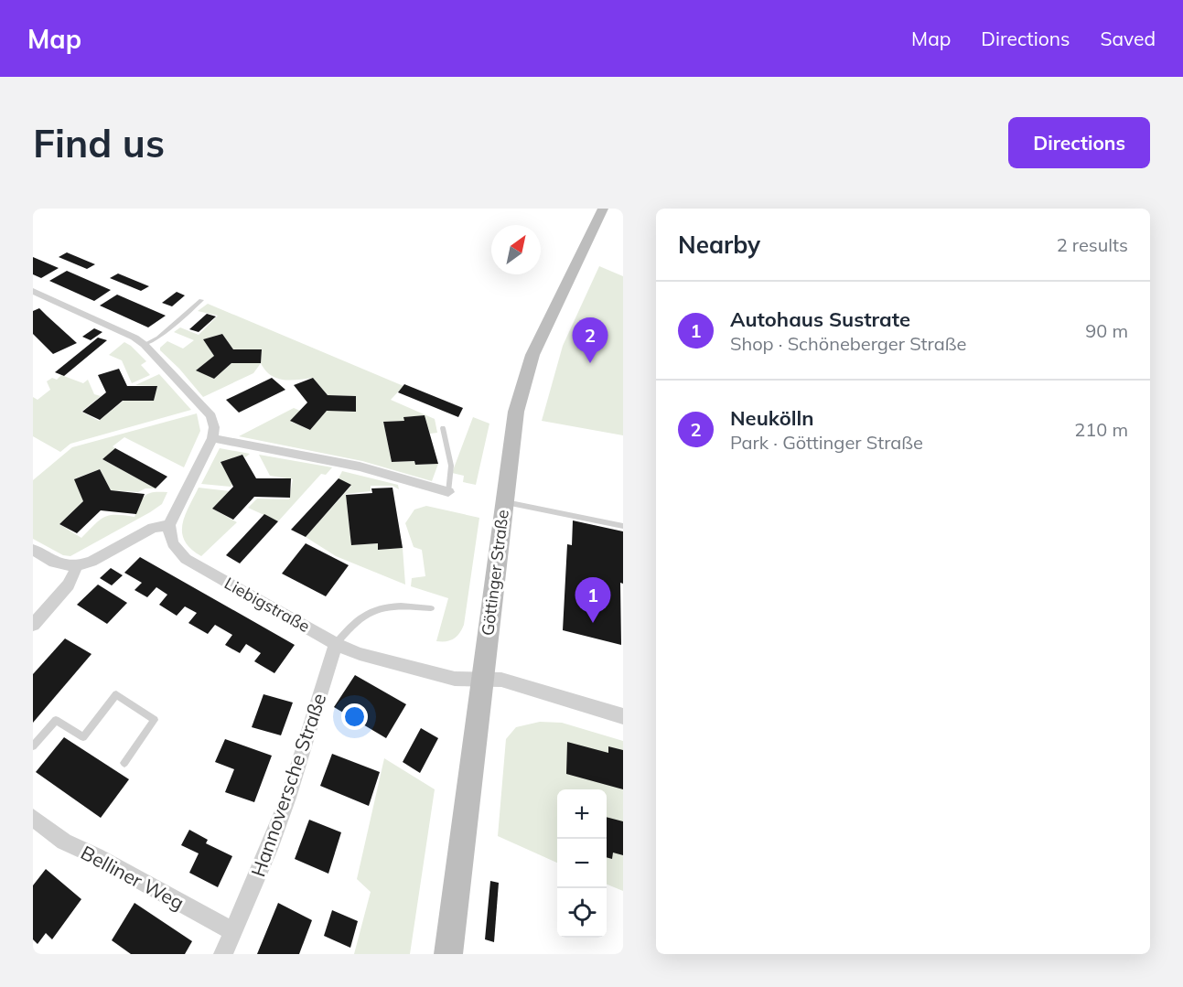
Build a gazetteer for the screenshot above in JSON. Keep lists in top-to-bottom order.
{
  "streets": {
    "street": [
      "Göttinger Straße",
      "Liebigstraße",
      "Hannoversche Straße",
      "Belliner Weg"
    ]
  },
  "crossings": [
    ["Göttinger Straße", "Liebigstraße"],
    ["Liebigstraße", "Hannoversche Straße"],
    ["Hannoversche Straße", "Belliner Weg"]
  ],
  "north": "top right",
  "page": {
    "header": "Map",
    "nav": ["Map", "Directions", "Saved"],
    "buttons": "Directions",
    "title": "Find us",
    "heading": ["Nearby", "2 results"],
    "list": [
      {
        "mark": "1",
        "name": "Autohaus Sustrate",
        "note": "Shop · Schöneberger Straße",
        "value": "90 m"
      },
      {
        "mark": "2",
        "name": "Neukölln",
        "note": "Park · Göttinger Straße",
        "value": "210 m"
      }
    ],
    "pins": ["2", "1"],
    "map_buttons": ["+", "−"]
  }
}
